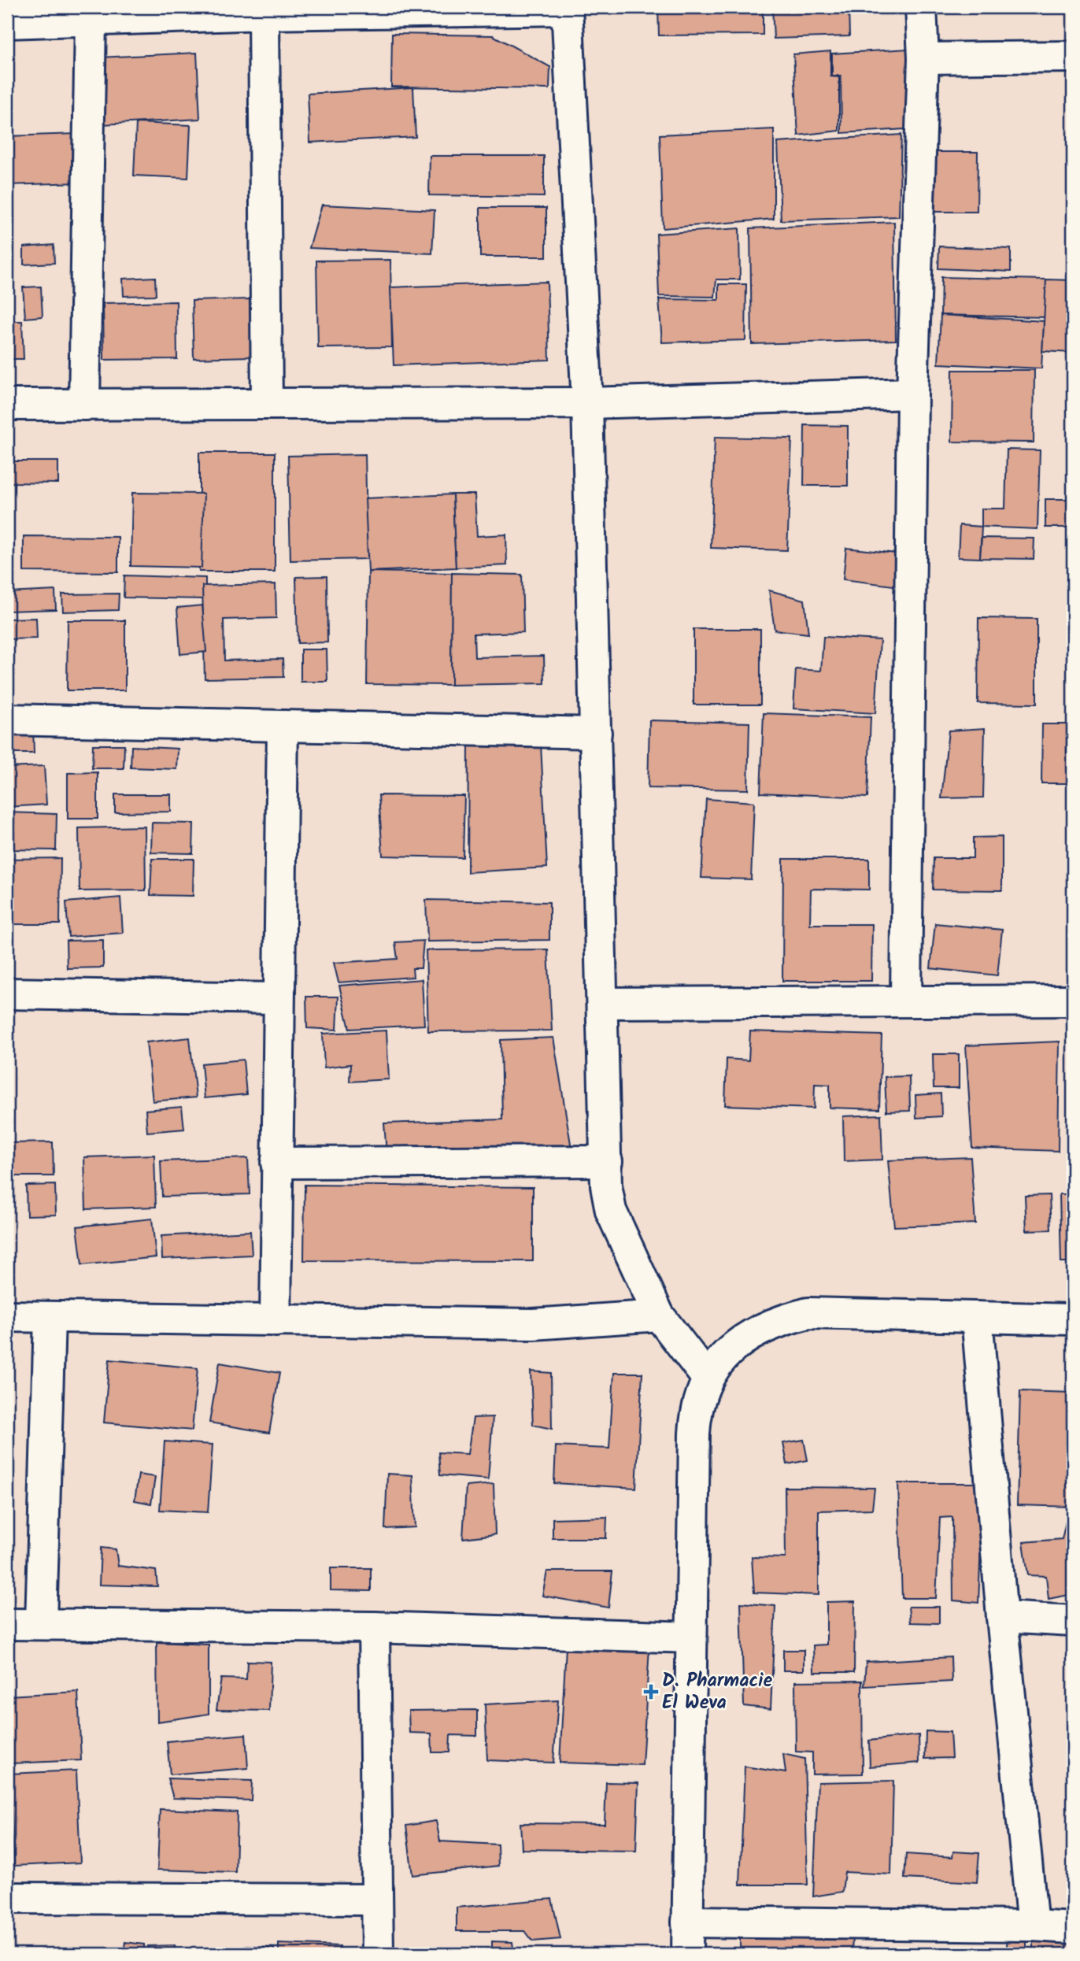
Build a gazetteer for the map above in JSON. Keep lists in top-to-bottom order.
{
  "places": {
    "health": ["D. Pharmacie El Weva"]
  }
}
